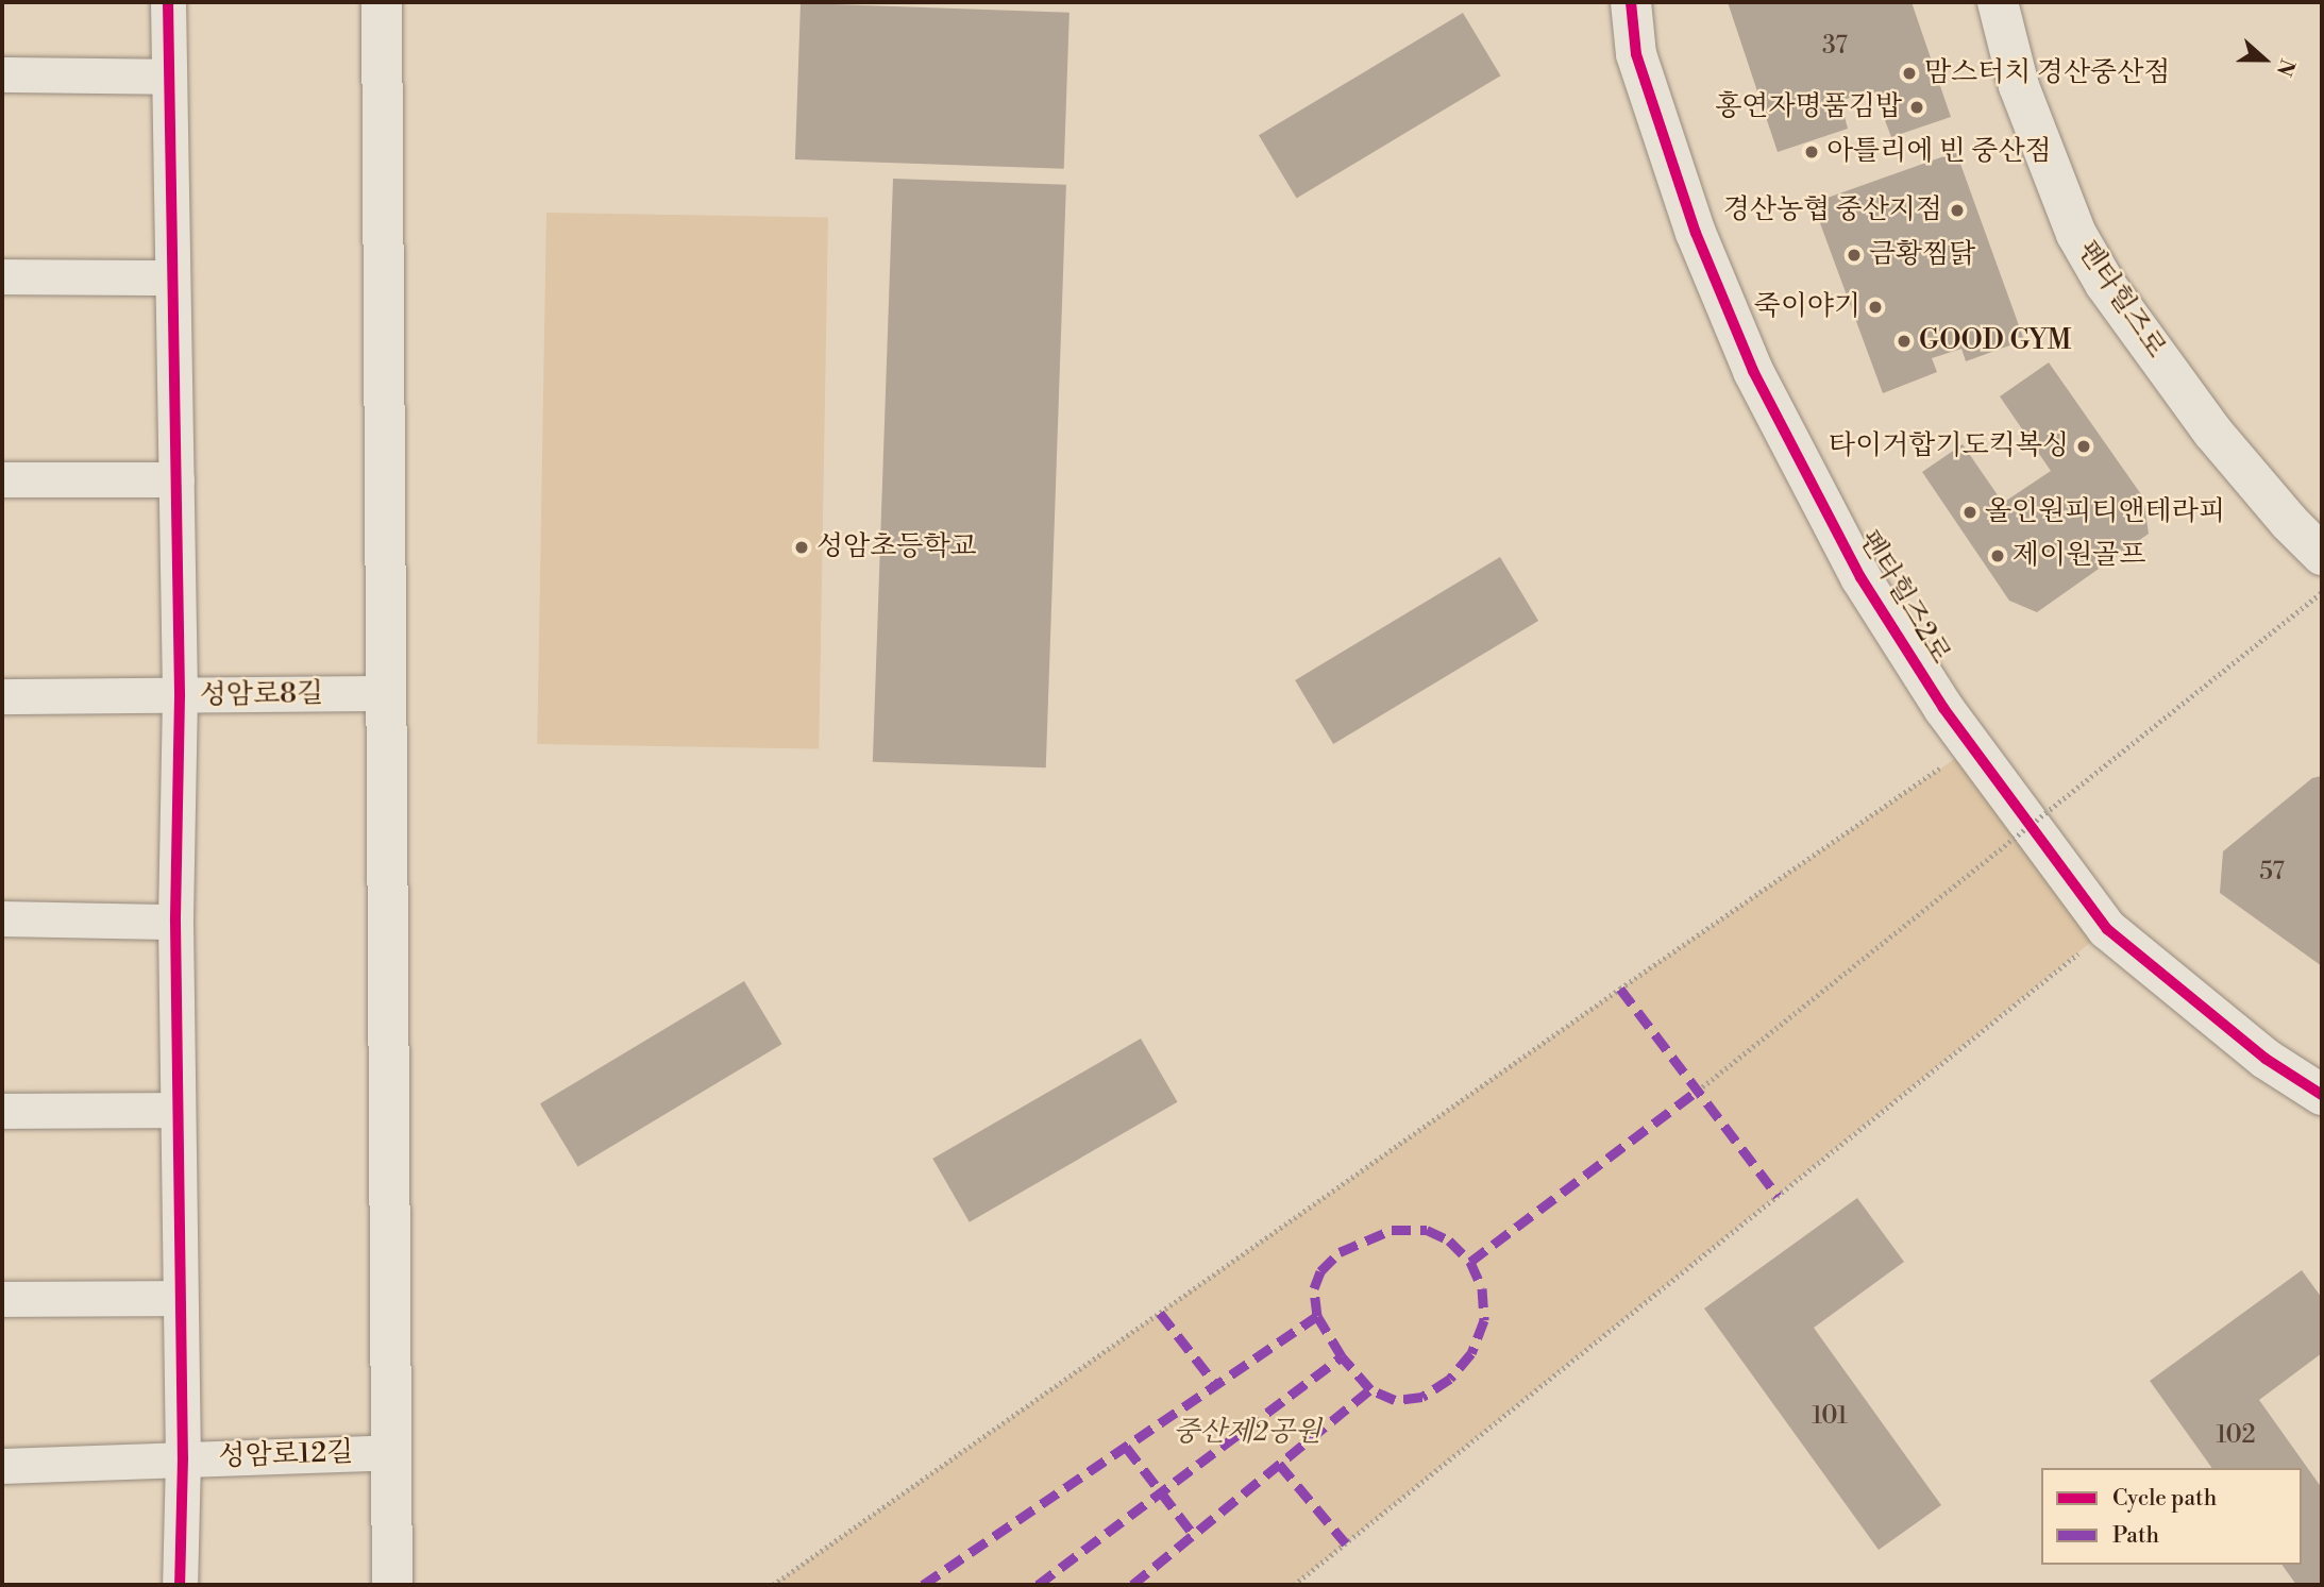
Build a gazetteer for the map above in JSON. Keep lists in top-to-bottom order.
{
  "streets": {
    "street": [
      "펜타힐즈로",
      "펜타힐즈2로",
      "성암로8길",
      "성암로12길"
    ]
  },
  "parks": ["중산제2공원"],
  "places": [
    "맘스터치 경산중산점",
    "홍연자명품김밥",
    "아틀리에 빈 중산점",
    "경산농협 중산지점",
    "금황찜닭",
    "죽이야기",
    "GOOD GYM",
    "타이거합기도킥복싱",
    "올인원피티앤테라피",
    "성암초등학교",
    "제이원골프"
  ],
  "house_numbers": [
    "37",
    "57",
    "101",
    "102"
  ],
  "legend": ["Cycle path", "Path"],
  "north": "right"
}
